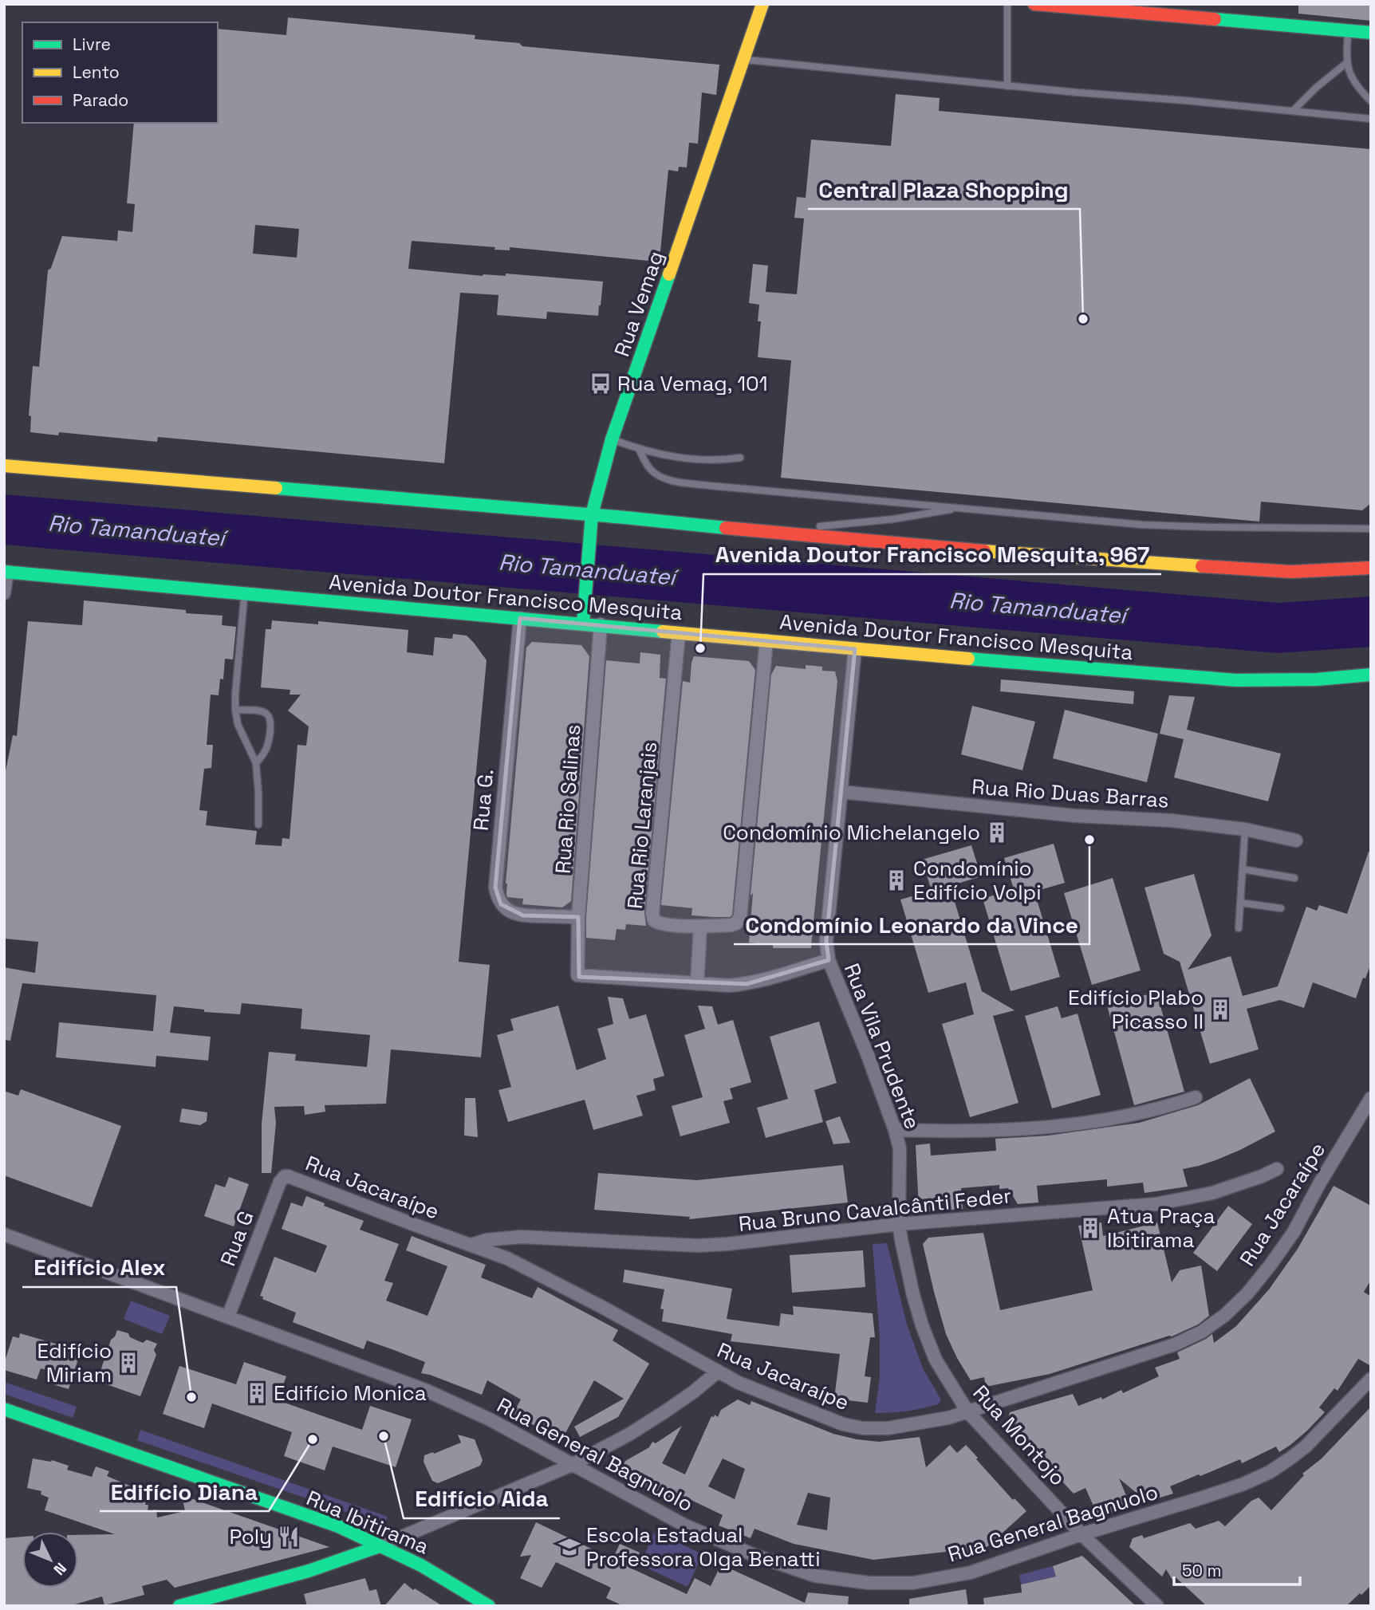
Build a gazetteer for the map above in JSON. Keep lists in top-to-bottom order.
{
  "streets": {
    "main road": ["Rua Vemag", "Avenida Doutor Francisco Mesquita", "Rua Ibitirama"],
    "street": [
      "Rua Rio Duas Barras",
      "Rua Rio Salinas",
      "Rua G.",
      "Rua Rio Laranjais",
      "Rua Vila Prudente",
      "Rua Jacaraípe",
      "Rua Bruno Cavalcânti Feder",
      "Rua G",
      "Rua Montojo",
      "Rua General Bagnuolo"
    ]
  },
  "crossings": [
    ["Rua Vemag", "Avenida Doutor Francisco Mesquita"],
    ["Avenida Doutor Francisco Mesquita", "Rua Rio Salinas"],
    ["Avenida Doutor Francisco Mesquita", "Rua G."],
    ["Avenida Doutor Francisco Mesquita", "Rua Rio Laranjais"],
    ["Avenida Doutor Francisco Mesquita", "Rua Vila Prudente"],
    ["Rua Rio Duas Barras", "Rua Vila Prudente"],
    ["Rua Rio Salinas", "Rua G."],
    ["Rua Vila Prudente", "Rua Bruno Cavalcânti Feder"],
    ["Rua Vila Prudente", "Rua Montojo"],
    ["Rua Jacaraípe", "Rua Bruno Cavalcânti Feder"],
    ["Rua Jacaraípe", "Rua G"],
    ["Rua Jacaraípe", "Rua Montojo"],
    ["Rua Bruno Cavalcânti Feder", "Rua Montojo"],
    ["Rua G", "Rua General Bagnuolo"],
    ["Rua Montojo", "Rua General Bagnuolo"]
  ],
  "water": ["Rio Tamanduateí"],
  "places": {
    "other": [
      "Central Plaza Shopping",
      "Avenida Doutor Francisco Mesquita, 967",
      "Condomínio Leonardo da Vince",
      "Edifício Alex",
      "Edifício Aida",
      "Edifício Diana"
    ],
    "bus stop": ["Rua Vemag, 101"],
    "building": [
      "Condomínio Michelangelo",
      "Condomínio Edifício Volpi",
      "Edifício Plabo Picasso II",
      "Atua Praça Ibitirama",
      "Edifício Miriam",
      "Edifício Monica"
    ],
    "restaurant": ["Poly"],
    "school or university": ["Escola Estadual Professora Olga Benatti"]
  },
  "legend": ["Livre", "Lento", "Parado"],
  "scale_bar": "50 m",
  "north": "bottom right"
}
